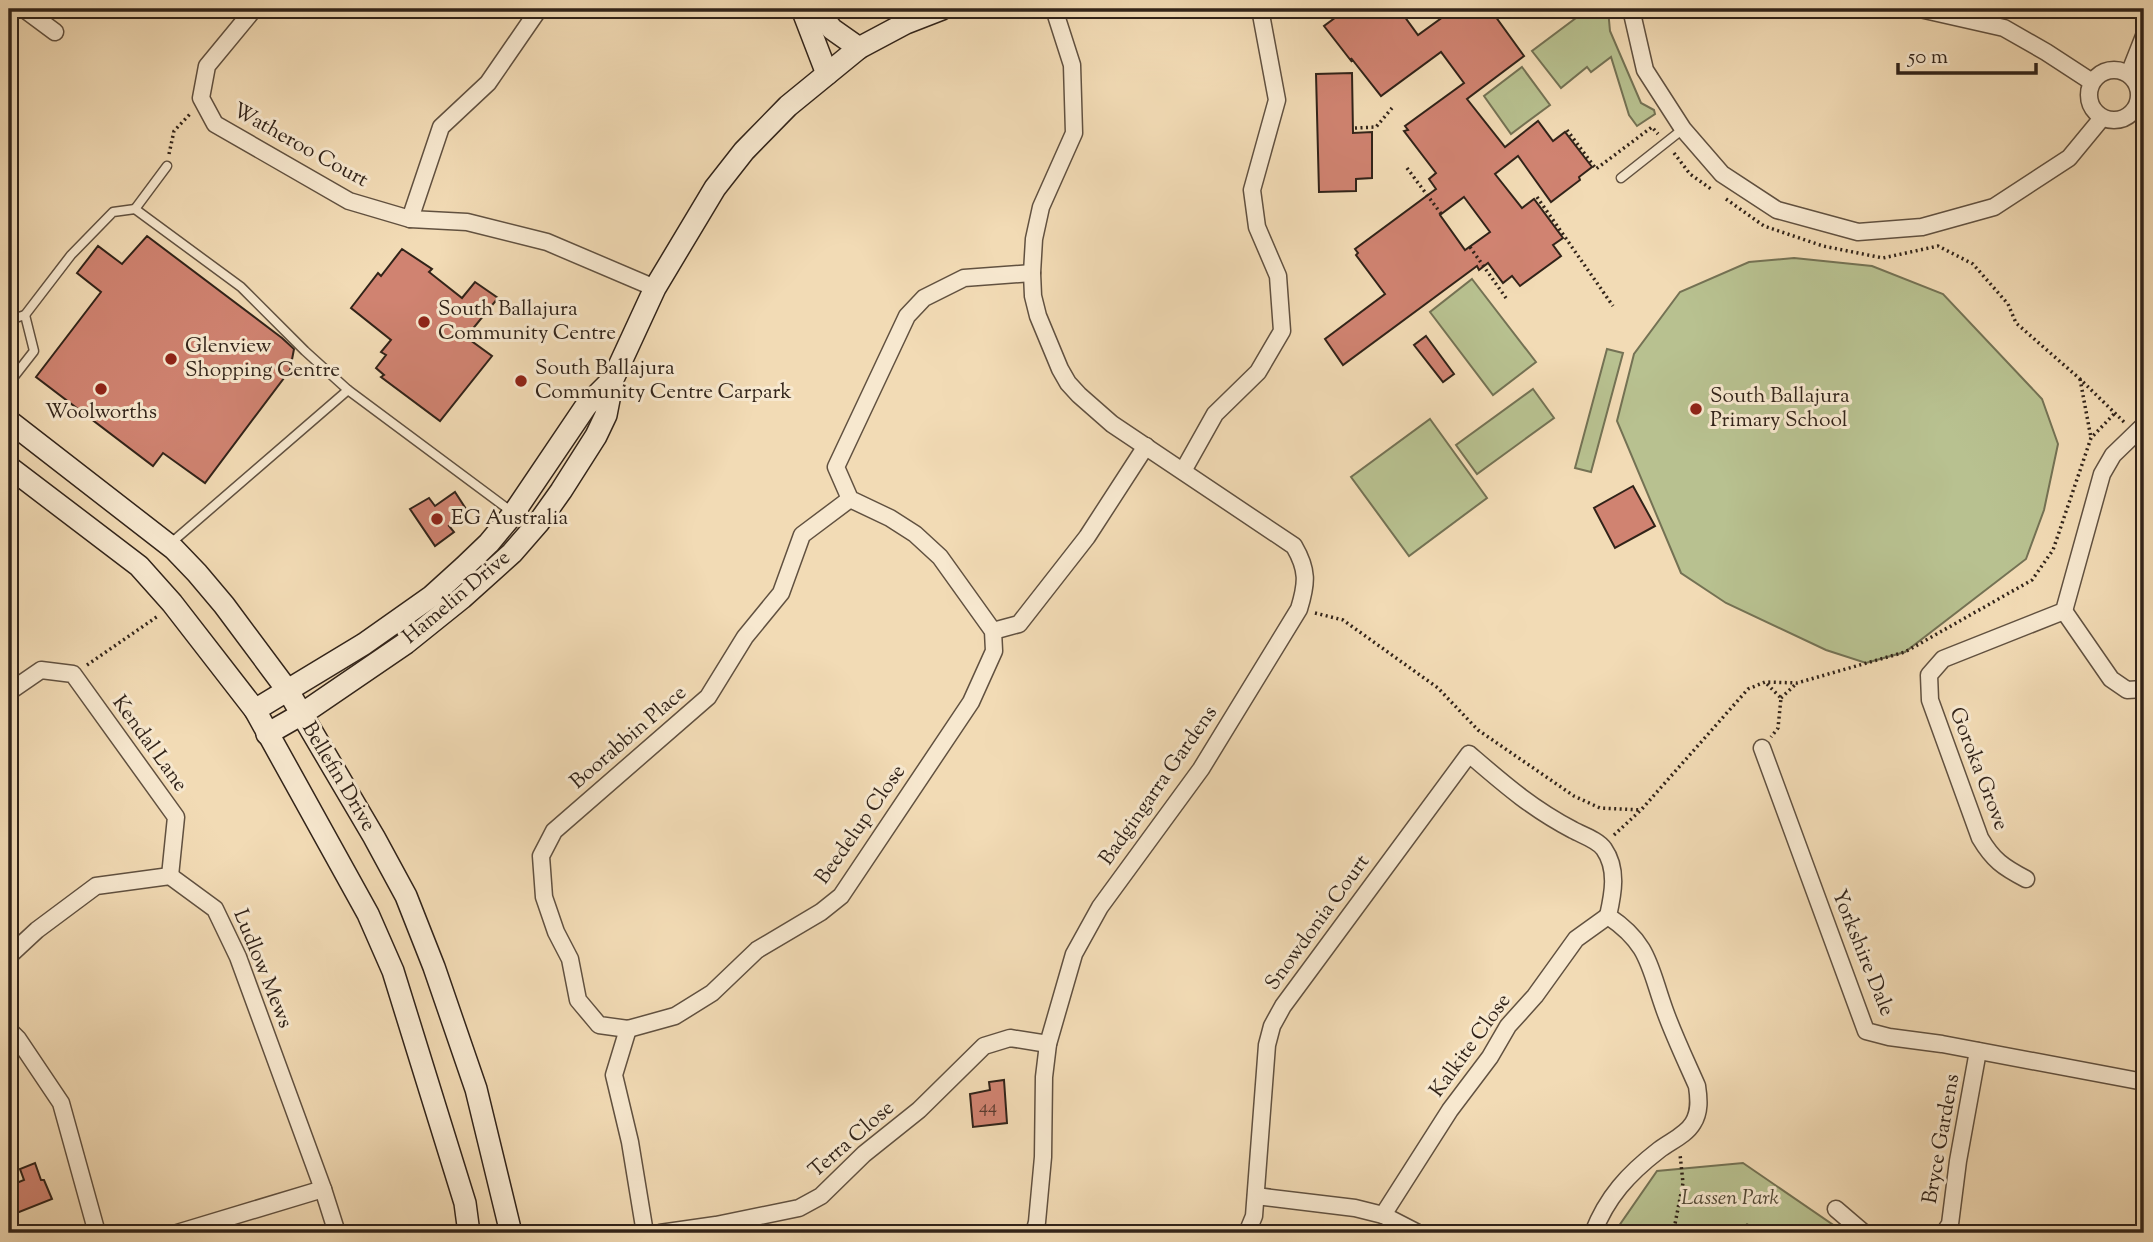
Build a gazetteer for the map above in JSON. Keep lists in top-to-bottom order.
{
  "streets": {
    "main road": ["Hamelin Drive", "Bellefin Drive"],
    "street": [
      "Watheroo Court",
      "Boorabbin Place",
      "Kendal Lane",
      "Goroka Grove",
      "Badgingarra Gardens",
      "Beedelup Close",
      "Snowdonia Court",
      "Yorkshire Dale",
      "Ludlow Mews",
      "Kalkite Close",
      "Bryce Gardens",
      "Terra Close"
    ]
  },
  "crossings": [
    ["Watheroo Court", "Hamelin Drive"],
    ["Hamelin Drive", "Bellefin Drive"],
    ["Boorabbin Place", "Beedelup Close"],
    ["Kendal Lane", "Ludlow Mews"],
    ["Badgingarra Gardens", "Terra Close"],
    ["Yorkshire Dale", "Bryce Gardens"]
  ],
  "parks": ["Lassen Park"],
  "places": [
    "South Ballajura Community Centre",
    "Glenview Shopping Centre",
    "South Ballajura Community Centre Carpark",
    "Woolworths",
    "South Ballajura Primary School",
    "EG Australia"
  ],
  "house_numbers": ["44"],
  "scale_bar": "50 m"
}
